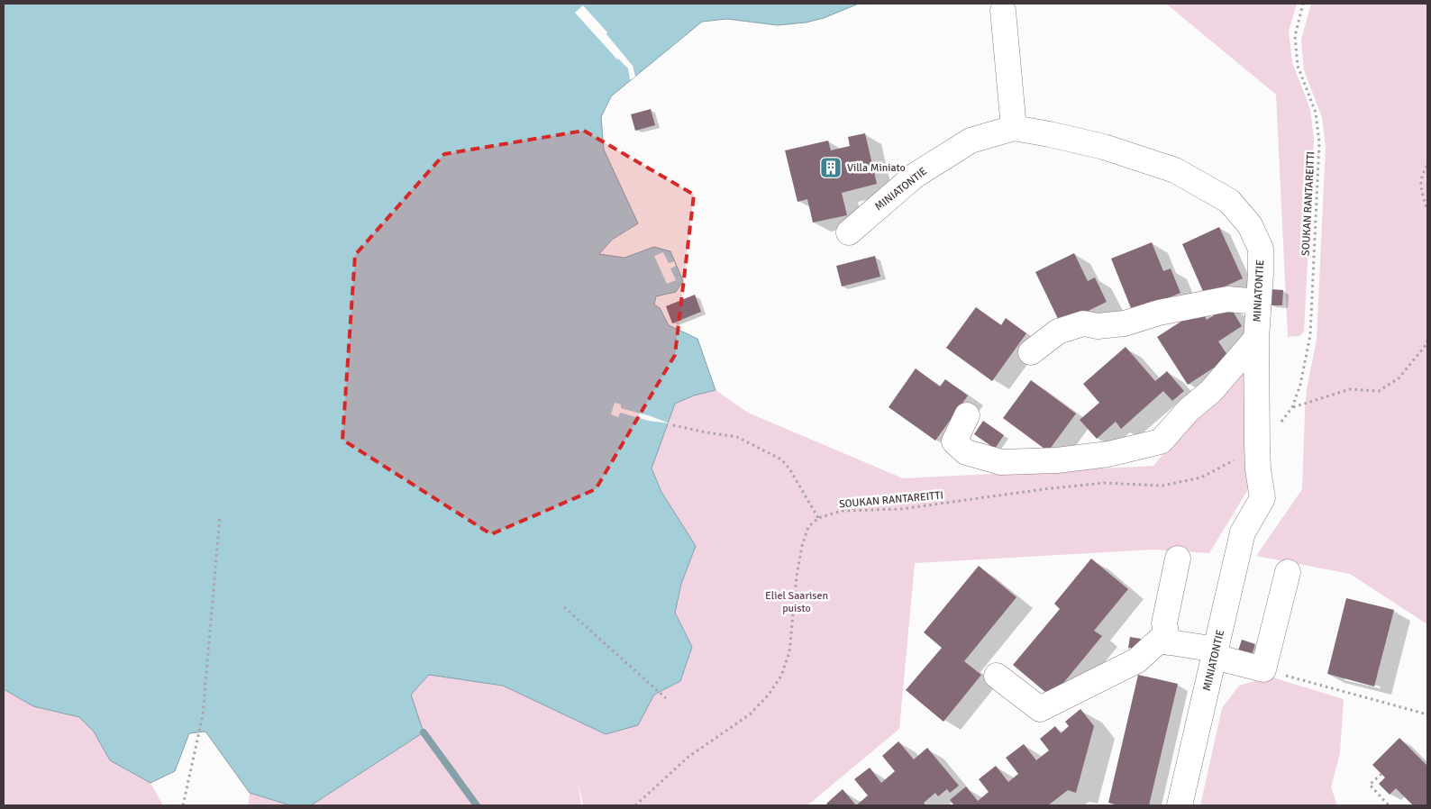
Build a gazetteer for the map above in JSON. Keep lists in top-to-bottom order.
{
  "streets": {
    "street": ["MINIATONTIE"],
    "path": ["SOUKAN RANTAREITTI"]
  },
  "parks": ["Eliel Saarisen puisto"],
  "places": {
    "building": ["Villa Miniato"]
  }
}
